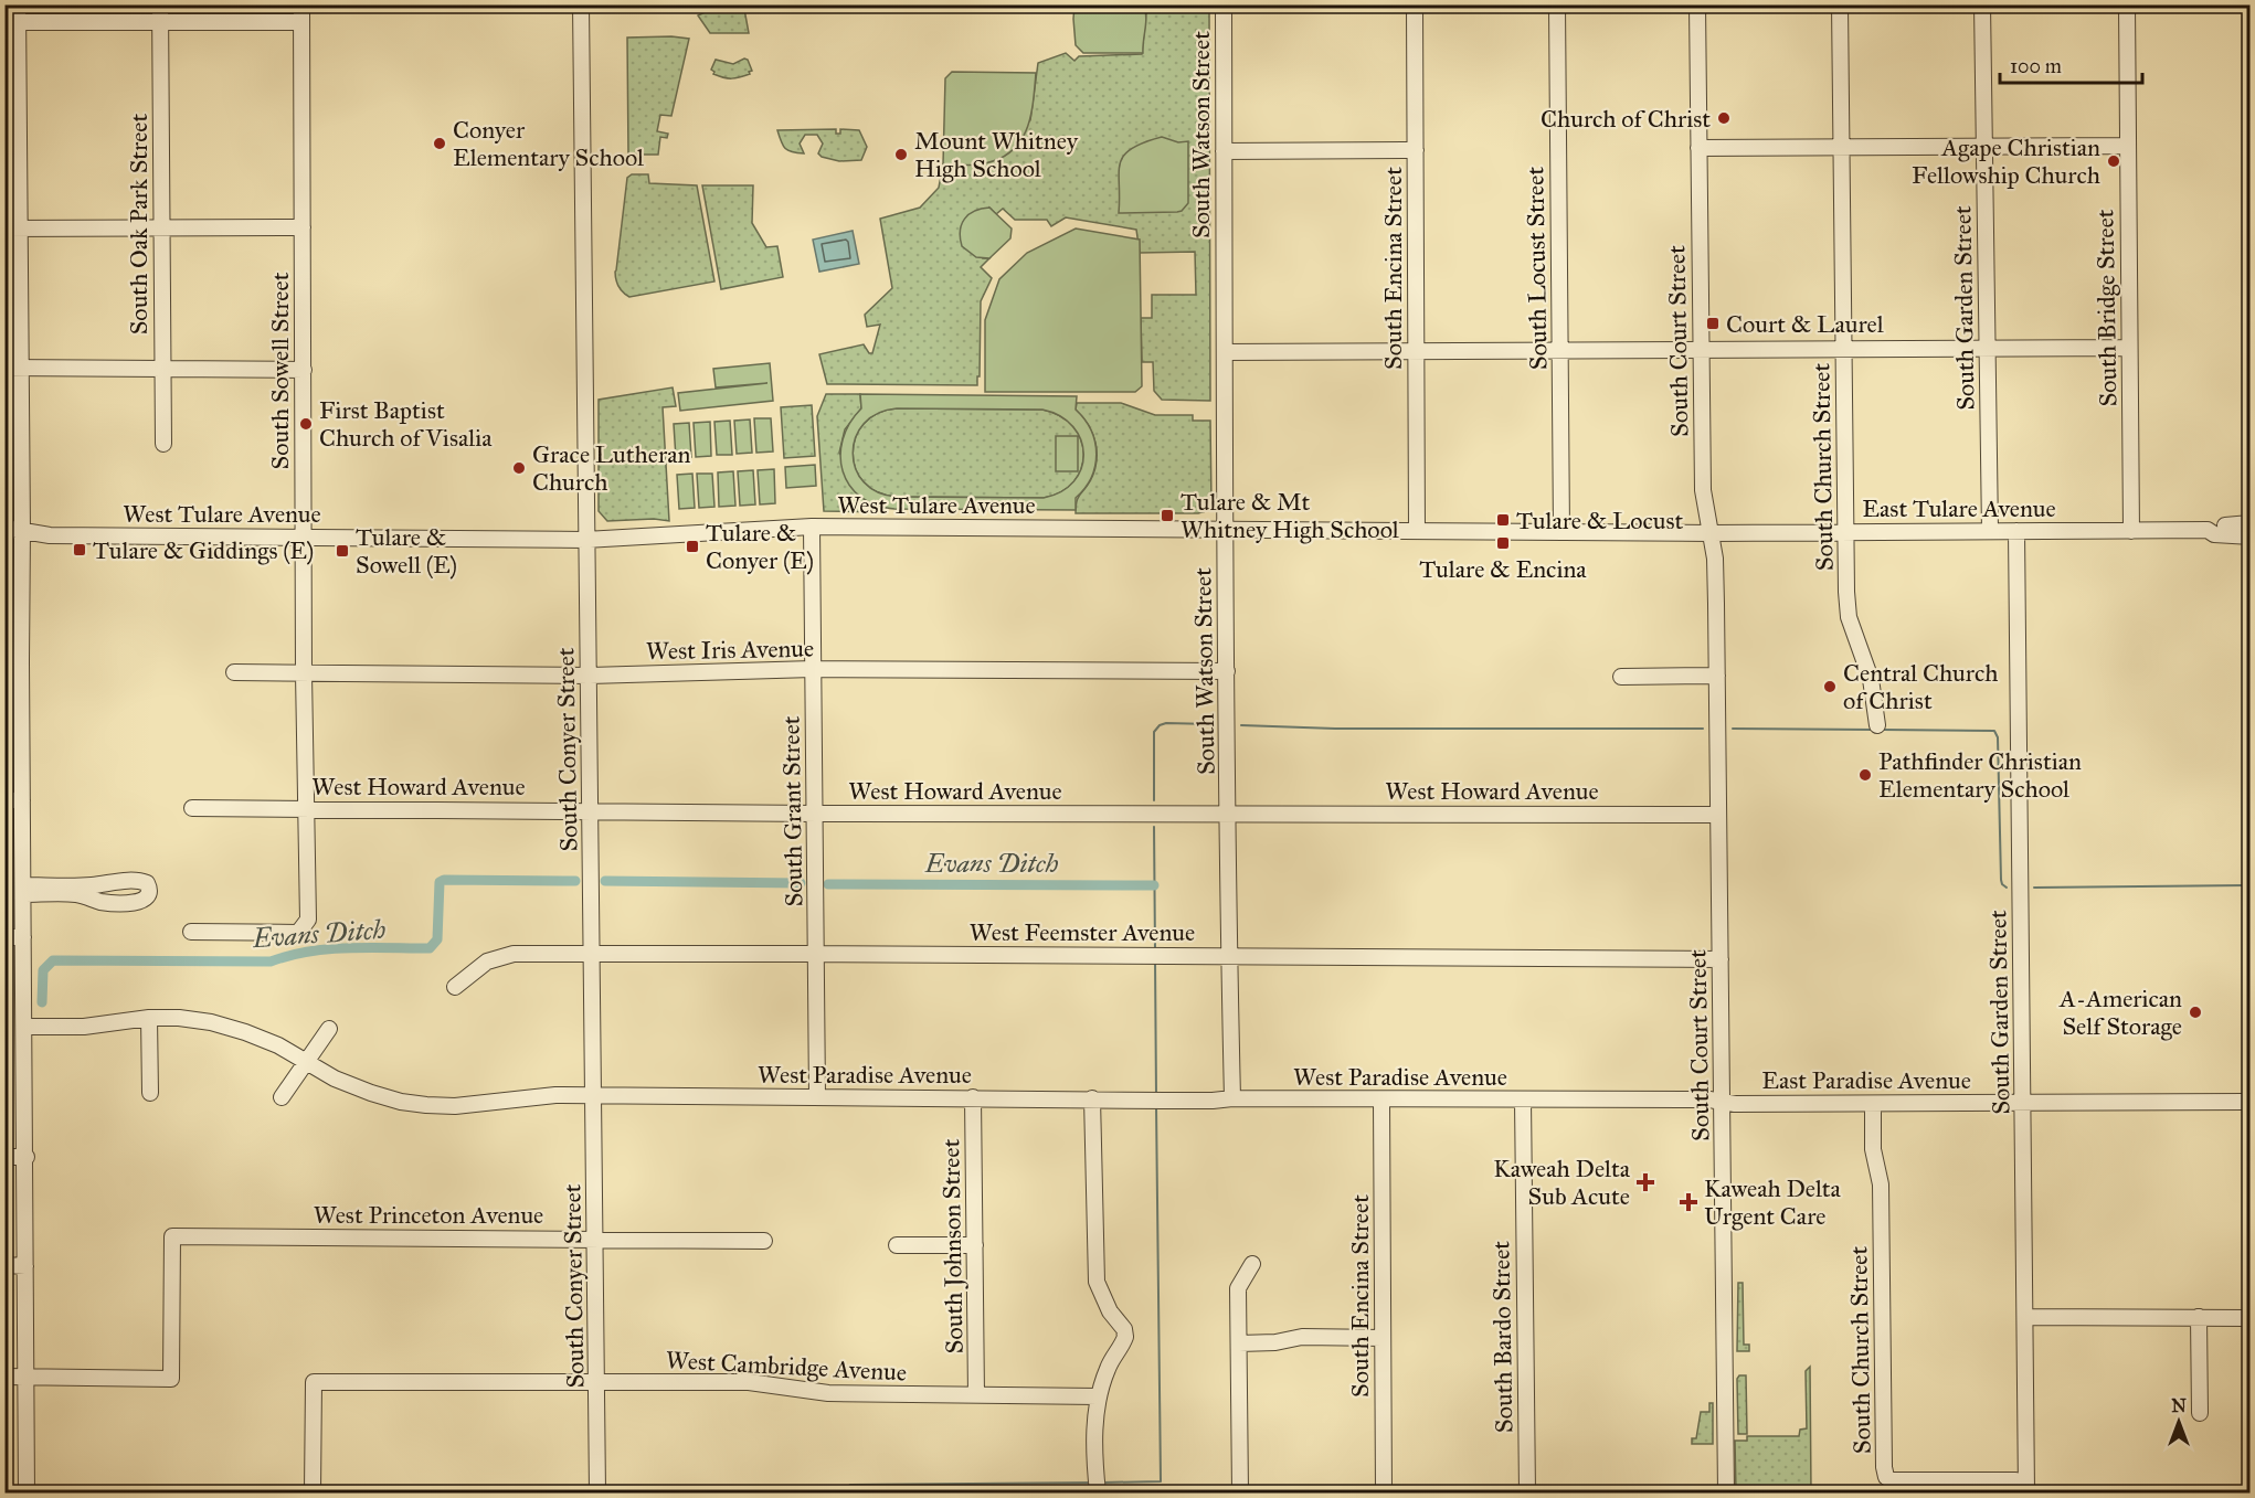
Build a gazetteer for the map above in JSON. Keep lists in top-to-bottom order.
{
  "streets": {
    "street": [
      "South Watson Street",
      "South Oak Park Street",
      "South Encina Street",
      "South Locust Street",
      "South Garden Street",
      "South Bridge Street",
      "South Court Street",
      "South Sowell Street",
      "South Church Street",
      "West Tulare Avenue",
      "East Tulare Avenue",
      "West Iris Avenue",
      "South Conyer Street",
      "West Howard Avenue",
      "South Grant Street",
      "West Feemster Avenue",
      "West Paradise Avenue",
      "East Paradise Avenue",
      "West Princeton Avenue",
      "South Johnson Street",
      "South Bardo Street",
      "West Cambridge Avenue"
    ]
  },
  "crossings": [
    ["South Watson Street", "West Tulare Avenue"],
    ["South Watson Street", "West Iris Avenue"],
    ["South Watson Street", "West Howard Avenue"],
    ["South Watson Street", "West Feemster Avenue"],
    ["South Watson Street", "West Paradise Avenue"],
    ["South Encina Street", "West Tulare Avenue"],
    ["South Encina Street", "West Paradise Avenue"],
    ["South Locust Street", "West Tulare Avenue"],
    ["South Garden Street", "South Church Street"],
    ["South Garden Street", "East Tulare Avenue"],
    ["South Garden Street", "East Paradise Avenue"],
    ["South Bridge Street", "East Tulare Avenue"],
    ["South Court Street", "West Tulare Avenue"],
    ["South Court Street", "East Tulare Avenue"],
    ["South Court Street", "West Howard Avenue"],
    ["South Court Street", "West Feemster Avenue"],
    ["South Court Street", "West Paradise Avenue"],
    ["South Court Street", "East Paradise Avenue"],
    ["South Sowell Street", "West Tulare Avenue"],
    ["South Sowell Street", "West Iris Avenue"],
    ["South Sowell Street", "West Howard Avenue"],
    ["South Church Street", "East Tulare Avenue"],
    ["South Church Street", "East Paradise Avenue"],
    ["West Tulare Avenue", "East Tulare Avenue"],
    ["West Tulare Avenue", "South Conyer Street"],
    ["West Tulare Avenue", "South Grant Street"],
    ["West Iris Avenue", "South Conyer Street"],
    ["West Iris Avenue", "South Grant Street"],
    ["South Conyer Street", "West Howard Avenue"],
    ["South Conyer Street", "West Feemster Avenue"],
    ["South Conyer Street", "West Paradise Avenue"],
    ["South Conyer Street", "West Princeton Avenue"],
    ["South Conyer Street", "West Cambridge Avenue"],
    ["West Howard Avenue", "South Grant Street"],
    ["South Grant Street", "West Feemster Avenue"],
    ["South Grant Street", "West Paradise Avenue"],
    ["West Paradise Avenue", "East Paradise Avenue"],
    ["West Paradise Avenue", "South Johnson Street"],
    ["West Paradise Avenue", "South Bardo Street"],
    ["South Johnson Street", "West Cambridge Avenue"]
  ],
  "water": ["Evans Ditch"],
  "places": {
    "other": [
      "Church of Christ",
      "Conyer Elementary School",
      "Mount Whitney High School",
      "Agape Christian Fellowship Church",
      "First Baptist Church of Visalia",
      "Grace Lutheran Church",
      "Central Church of Christ",
      "Pathfinder Christian Elementary School",
      "A-American Self Storage"
    ],
    "transit": [
      "Court & Laurel",
      "Tulare & Mt Whitney High School",
      "Tulare & Locust",
      "Tulare & Encina",
      "Tulare & Conyer (E)",
      "Tulare & Giddings (E)",
      "Tulare & Sowell (E)"
    ],
    "health": ["Kaweah Delta Sub Acute", "Kaweah Delta Urgent Care"]
  },
  "scale_bar": "100 m",
  "north": "top"
}
